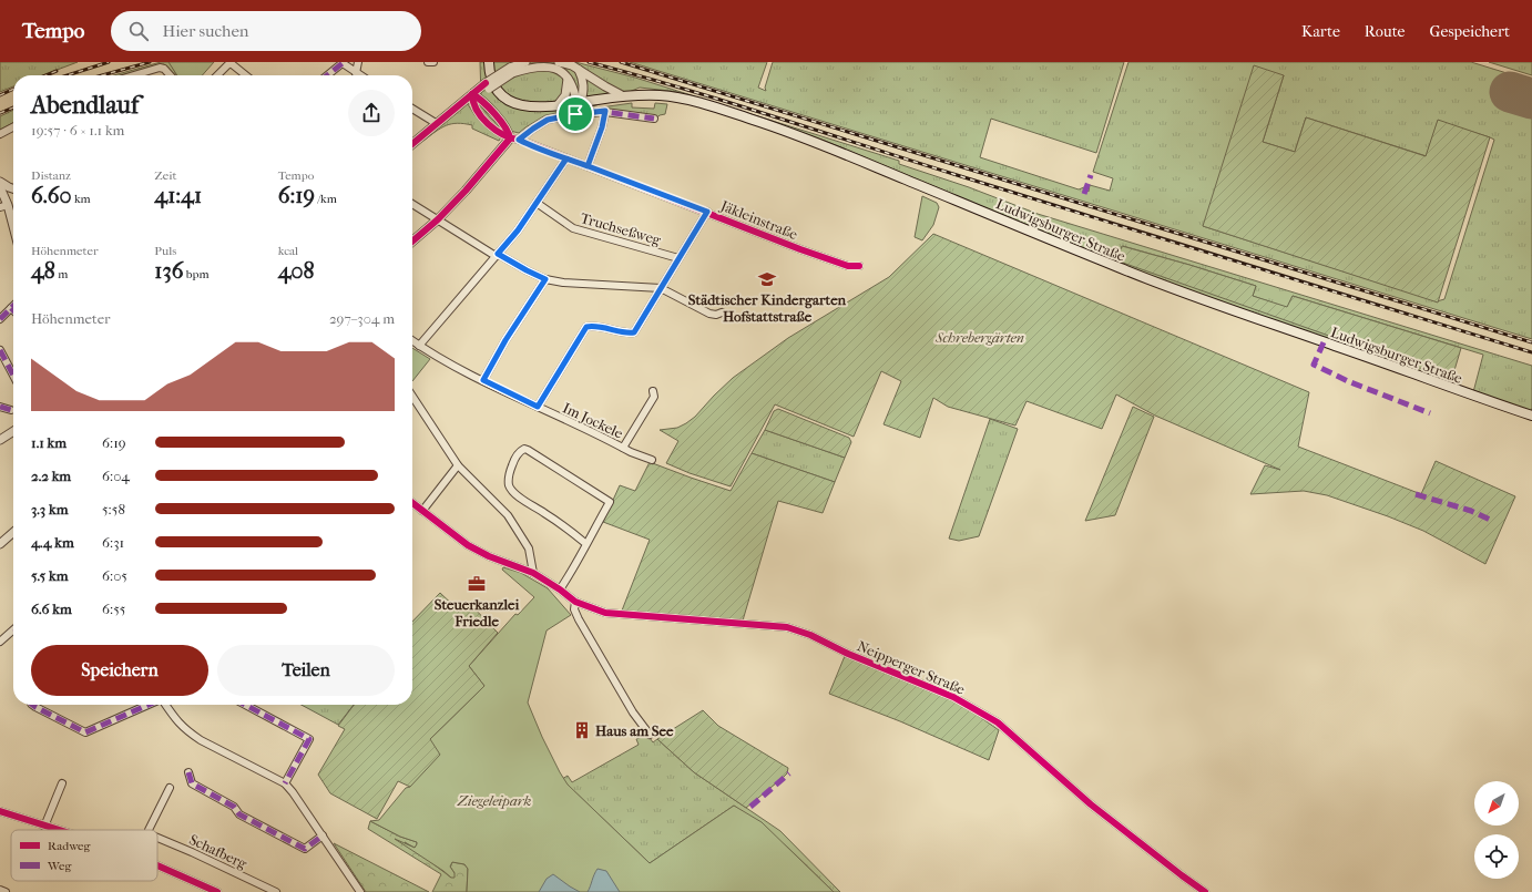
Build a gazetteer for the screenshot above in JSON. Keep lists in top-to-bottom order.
{
  "streets": {
    "main road": ["Ludwigsburger Straße"],
    "street": [
      "Jäkleinstraße",
      "Truchseßweg",
      "Im Jockele",
      "Neipperger Straße",
      "Schafberg"
    ]
  },
  "parks": ["Schrebergärten", "Ziegeleipark"],
  "places": {
    "school or university": ["Städtischer Kindergarten Hofstattstraße"],
    "office": ["Steuerkanzlei Friedle"],
    "building": ["Haus am See"]
  },
  "legend": ["Radweg", "Weg"],
  "north": "bottom left",
  "page": {
    "header": "Tempo",
    "search": "Hier suchen",
    "nav": ["Karte", "Route", "Gespeichert"],
    "heading": ["Abendlauf", "19:57 · 6 × 1.1 km"],
    "stats": [
      ["Distanz", "6.60 km"],
      ["Zeit", "41:41"],
      ["Tempo", "6:19 /km"],
      ["Höhenmeter", "48 m"],
      ["Puls", "136 bpm"],
      ["kcal", "408"]
    ],
    "chart": ["Höhenmeter", "297–304 m"],
    "list": [
      {
        "name": "1.1 km",
        "note": "6:19"
      },
      {
        "name": "2.2 km",
        "note": "6:04"
      },
      {
        "name": "3.3 km",
        "note": "5:58"
      },
      {
        "name": "4.4 km",
        "note": "6:31"
      },
      {
        "name": "5.5 km",
        "note": "6:05"
      },
      {
        "name": "6.6 km",
        "note": "6:55"
      }
    ],
    "buttons": ["Speichern", "Teilen"]
  }
}
